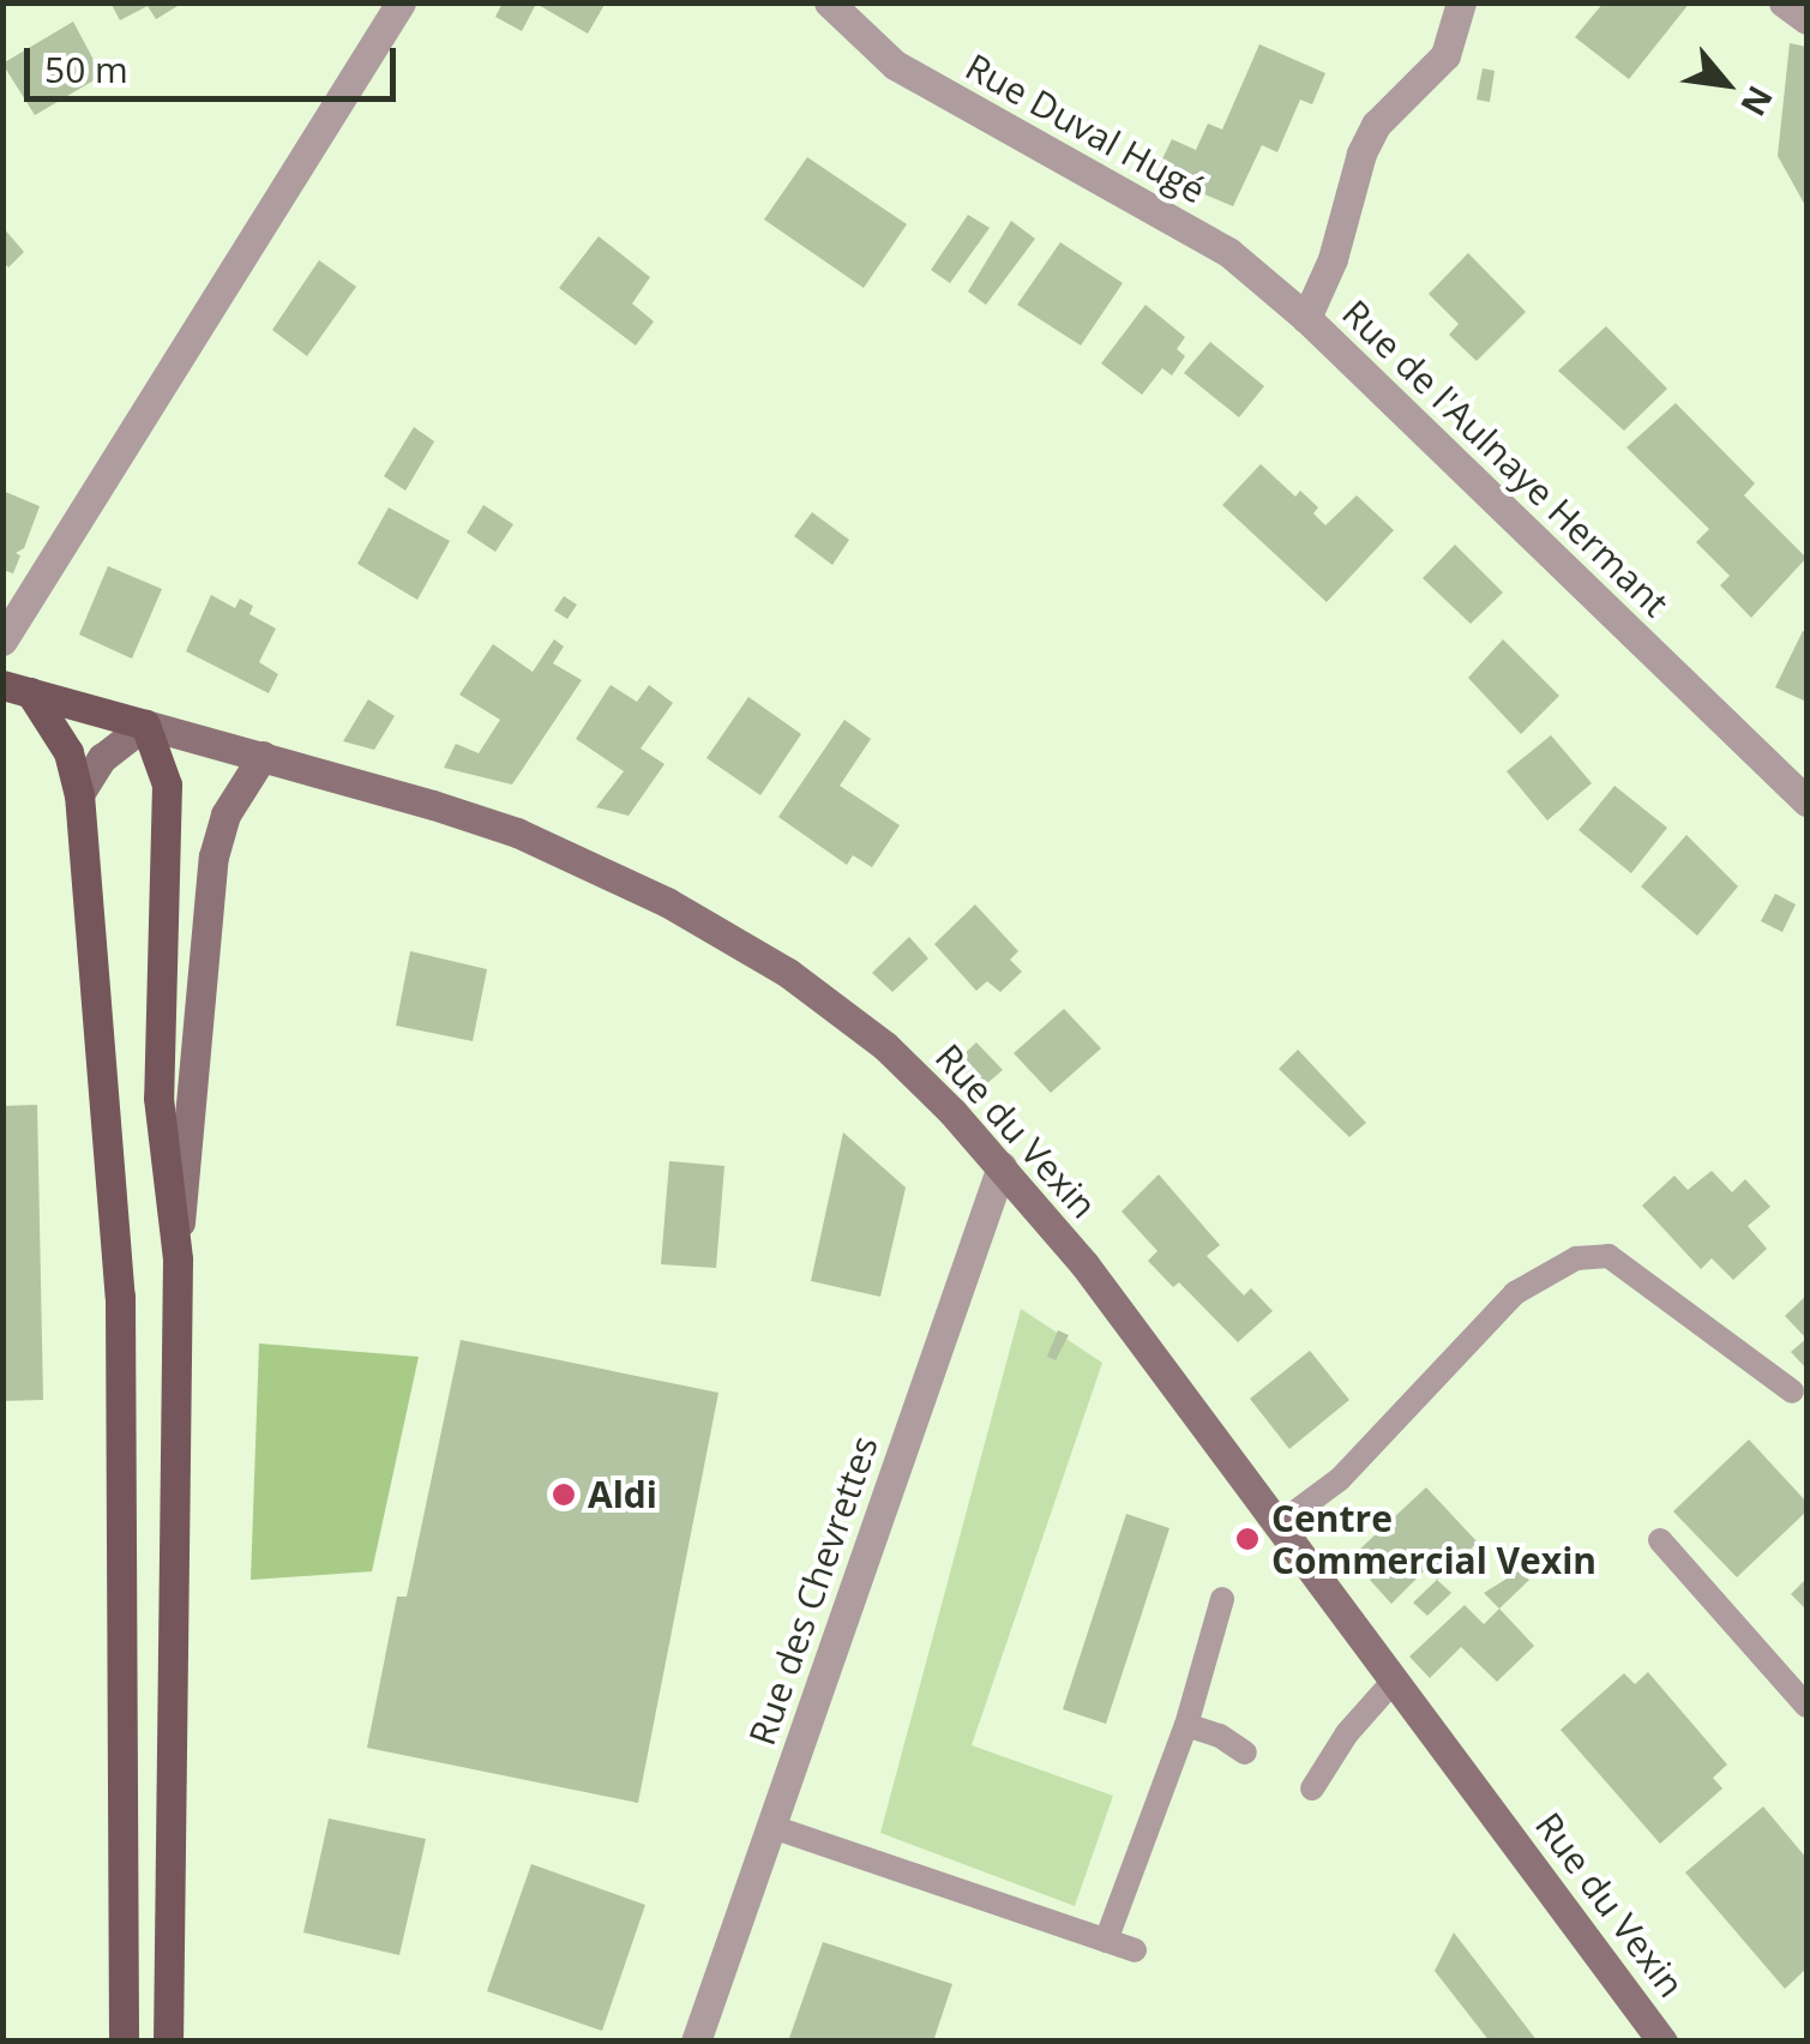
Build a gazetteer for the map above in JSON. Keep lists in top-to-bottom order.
{
  "streets": {
    "main road": ["Rue du Vexin"],
    "street": ["Rue Duval Hugé", "Rue de l'Aulnaye Hermant", "Rue des Chevrettes"]
  },
  "crossings": [
    ["Rue Duval Hugé", "Rue de l'Aulnaye Hermant"],
    ["Rue du Vexin", "Rue des Chevrettes"]
  ],
  "places": ["Aldi", "Centre Commercial Vexin"],
  "scale_bar": "50 m",
  "north": "bottom right"
}
